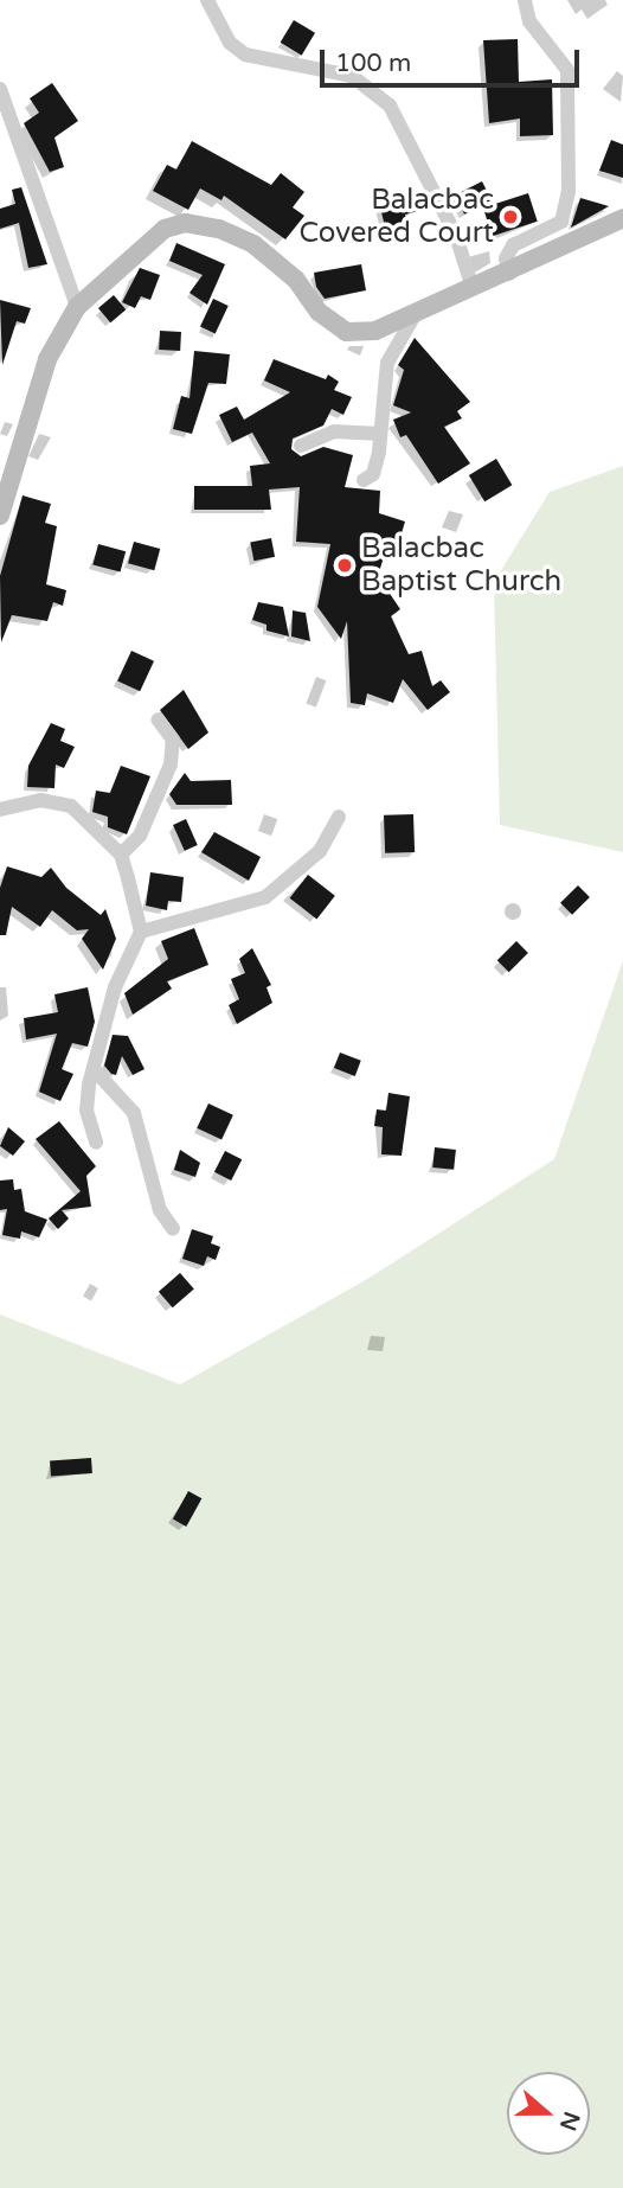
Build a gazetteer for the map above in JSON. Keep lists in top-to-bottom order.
{
  "places": ["Balacbac Covered Court", "Balacbac Baptist Church"],
  "scale_bar": "100 m",
  "north": "right"
}
